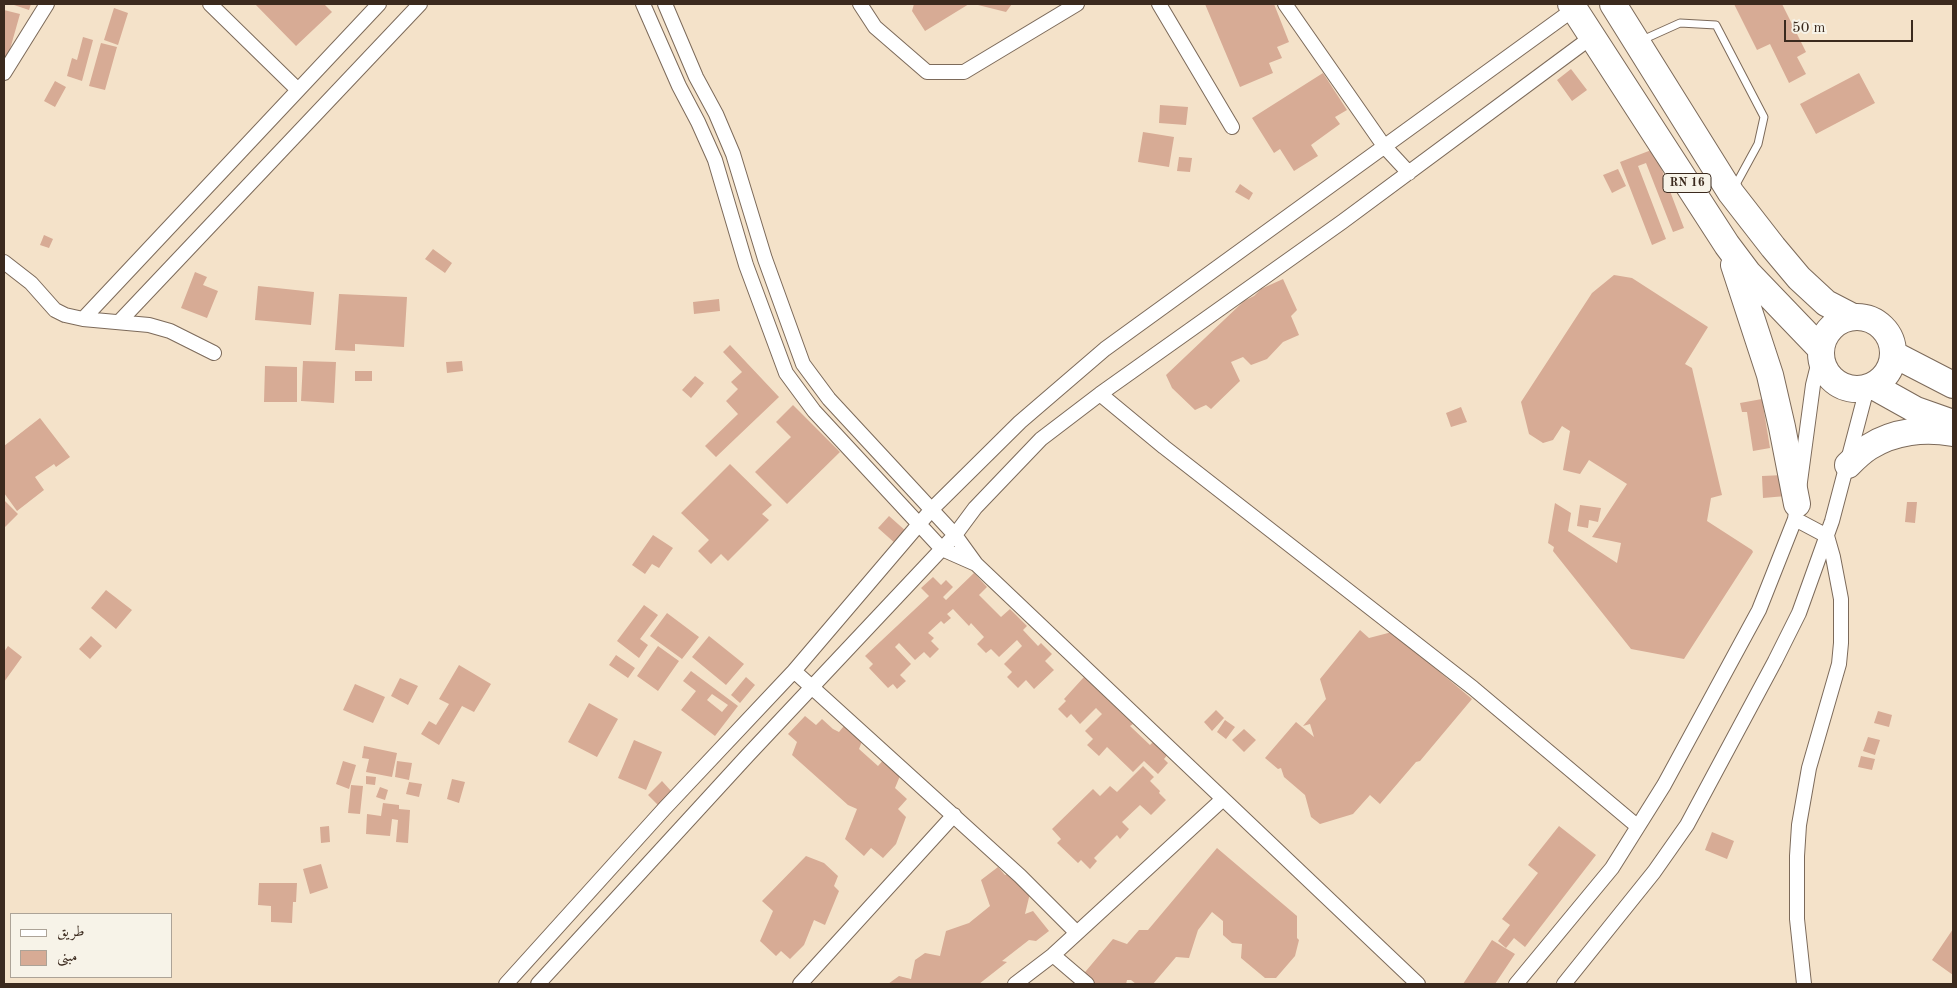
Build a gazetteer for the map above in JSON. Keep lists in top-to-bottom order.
{
  "streets": {
    "highway": ["RN 16"]
  },
  "legend": ["طريق", "مبنى"],
  "scale_bar": "50 m"
}
